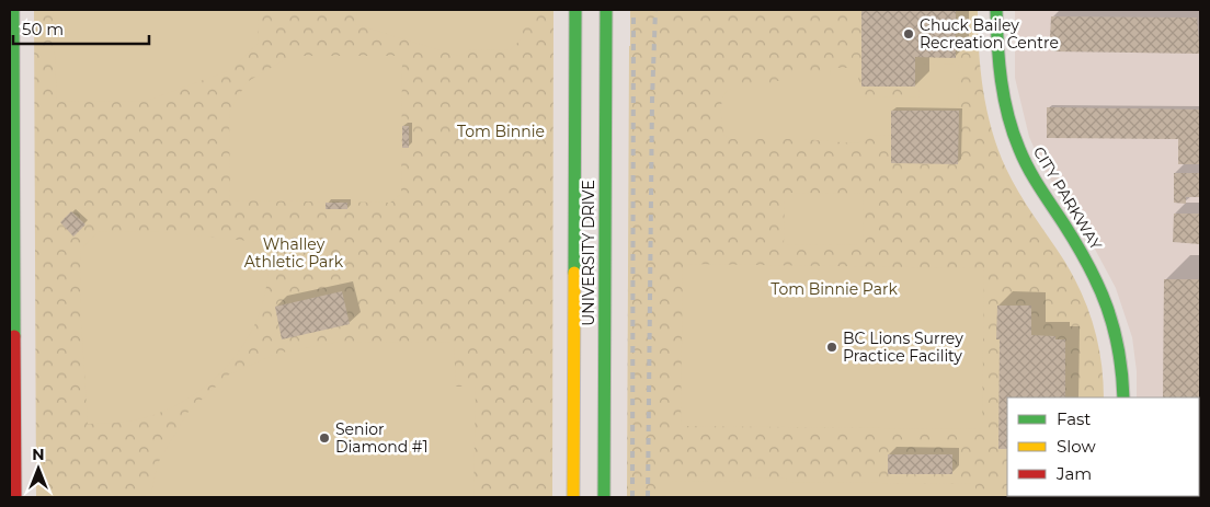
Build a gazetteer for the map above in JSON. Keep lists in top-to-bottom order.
{
  "streets": {
    "main road": ["CITY PARKWAY", "UNIVERSITY DRIVE"]
  },
  "parks": ["Tom Binnie", "Whalley Athletic Park", "Tom Binnie Park"],
  "places": ["Chuck Bailey Recreation Centre", "BC Lions Surrey Practice Facility", "Senior Diamond #1"],
  "legend": ["Fast", "Slow", "Jam"],
  "scale_bar": "50 m",
  "north": "top"
}
